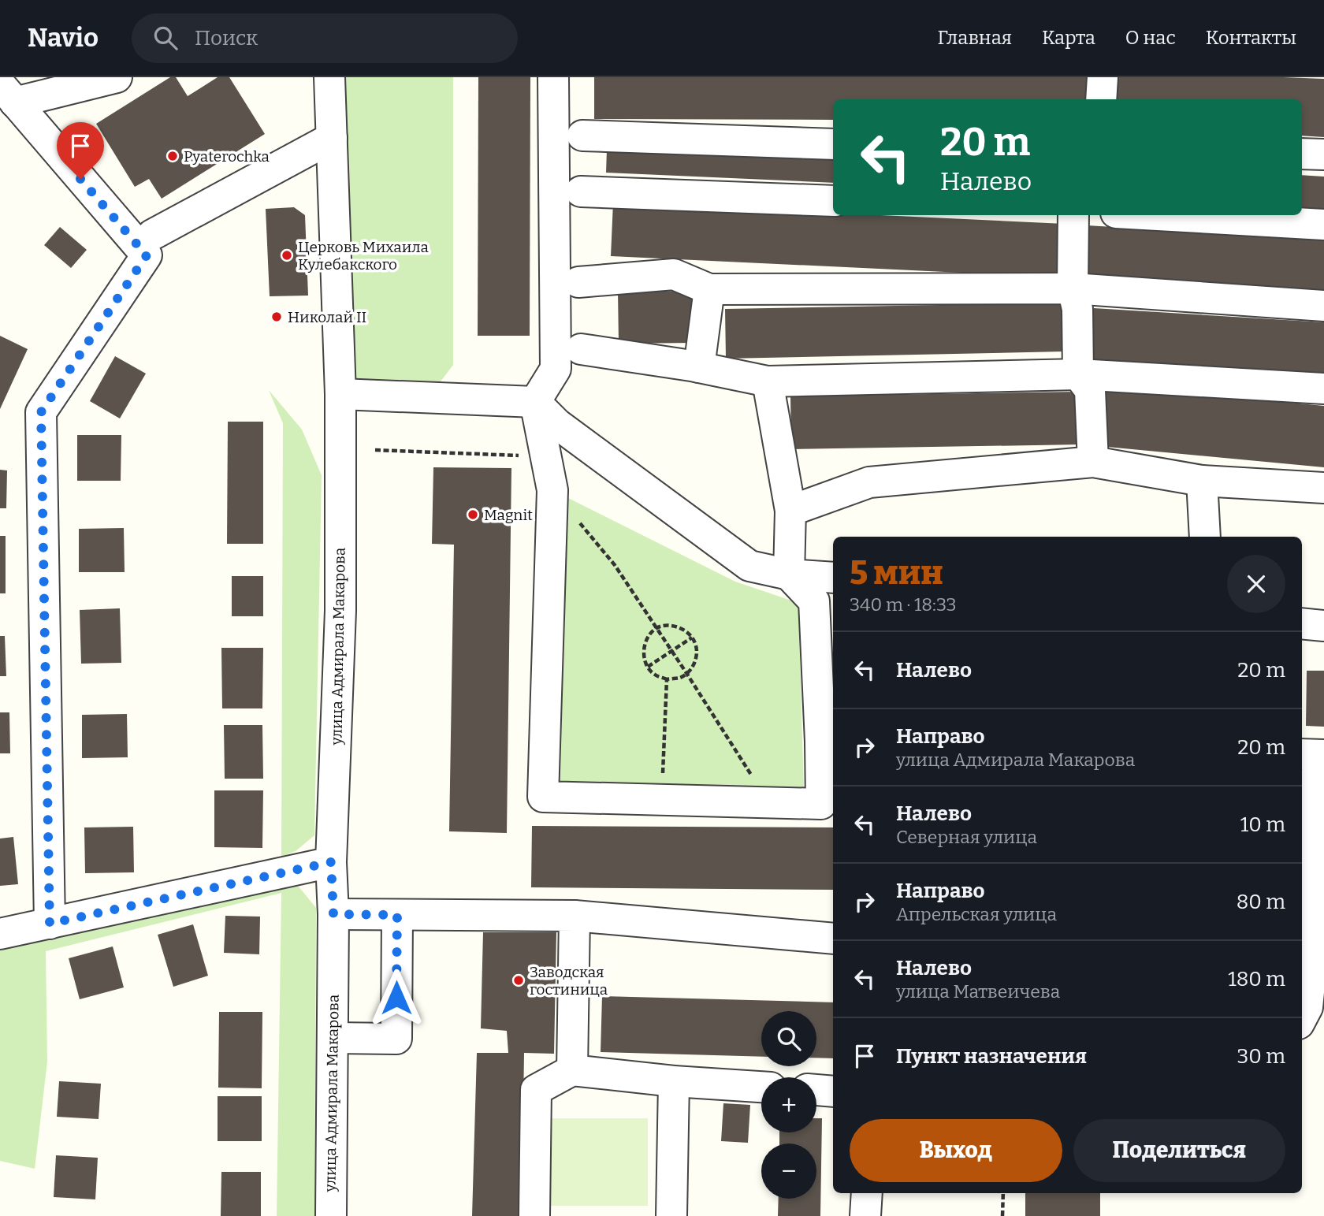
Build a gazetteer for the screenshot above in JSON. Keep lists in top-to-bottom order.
{
  "streets": {
    "street": ["улица Адмирала Макарова"]
  },
  "places": [
    "Pyaterochka",
    "Церковь Михаила Кулебакского",
    "Николай II",
    "Magnit",
    "Заводская гостиница"
  ],
  "page": {
    "header": "Navio",
    "search": "Поиск",
    "nav": [
      "Главная",
      "Карта",
      "О нас",
      "Контакты"
    ],
    "turn": ["20 m", "Налево"],
    "heading": ["5 мин", "340 m · 18:33"],
    "list": [
      {
        "name": "Налево",
        "value": "20 m"
      },
      {
        "name": "Направо",
        "note": "улица Адмирала Макарова",
        "value": "20 m"
      },
      {
        "name": "Налево",
        "note": "Северная улица",
        "value": "10 m"
      },
      {
        "name": "Направо",
        "note": "Апрельская улица",
        "value": "80 m"
      },
      {
        "name": "Налево",
        "note": "улица Матвеичева",
        "value": "180 m"
      },
      {
        "name": "Пункт назначения",
        "value": "30 m"
      }
    ],
    "map_buttons": ["+", "−"],
    "buttons": ["Выход", "Поделиться"]
  }
}
